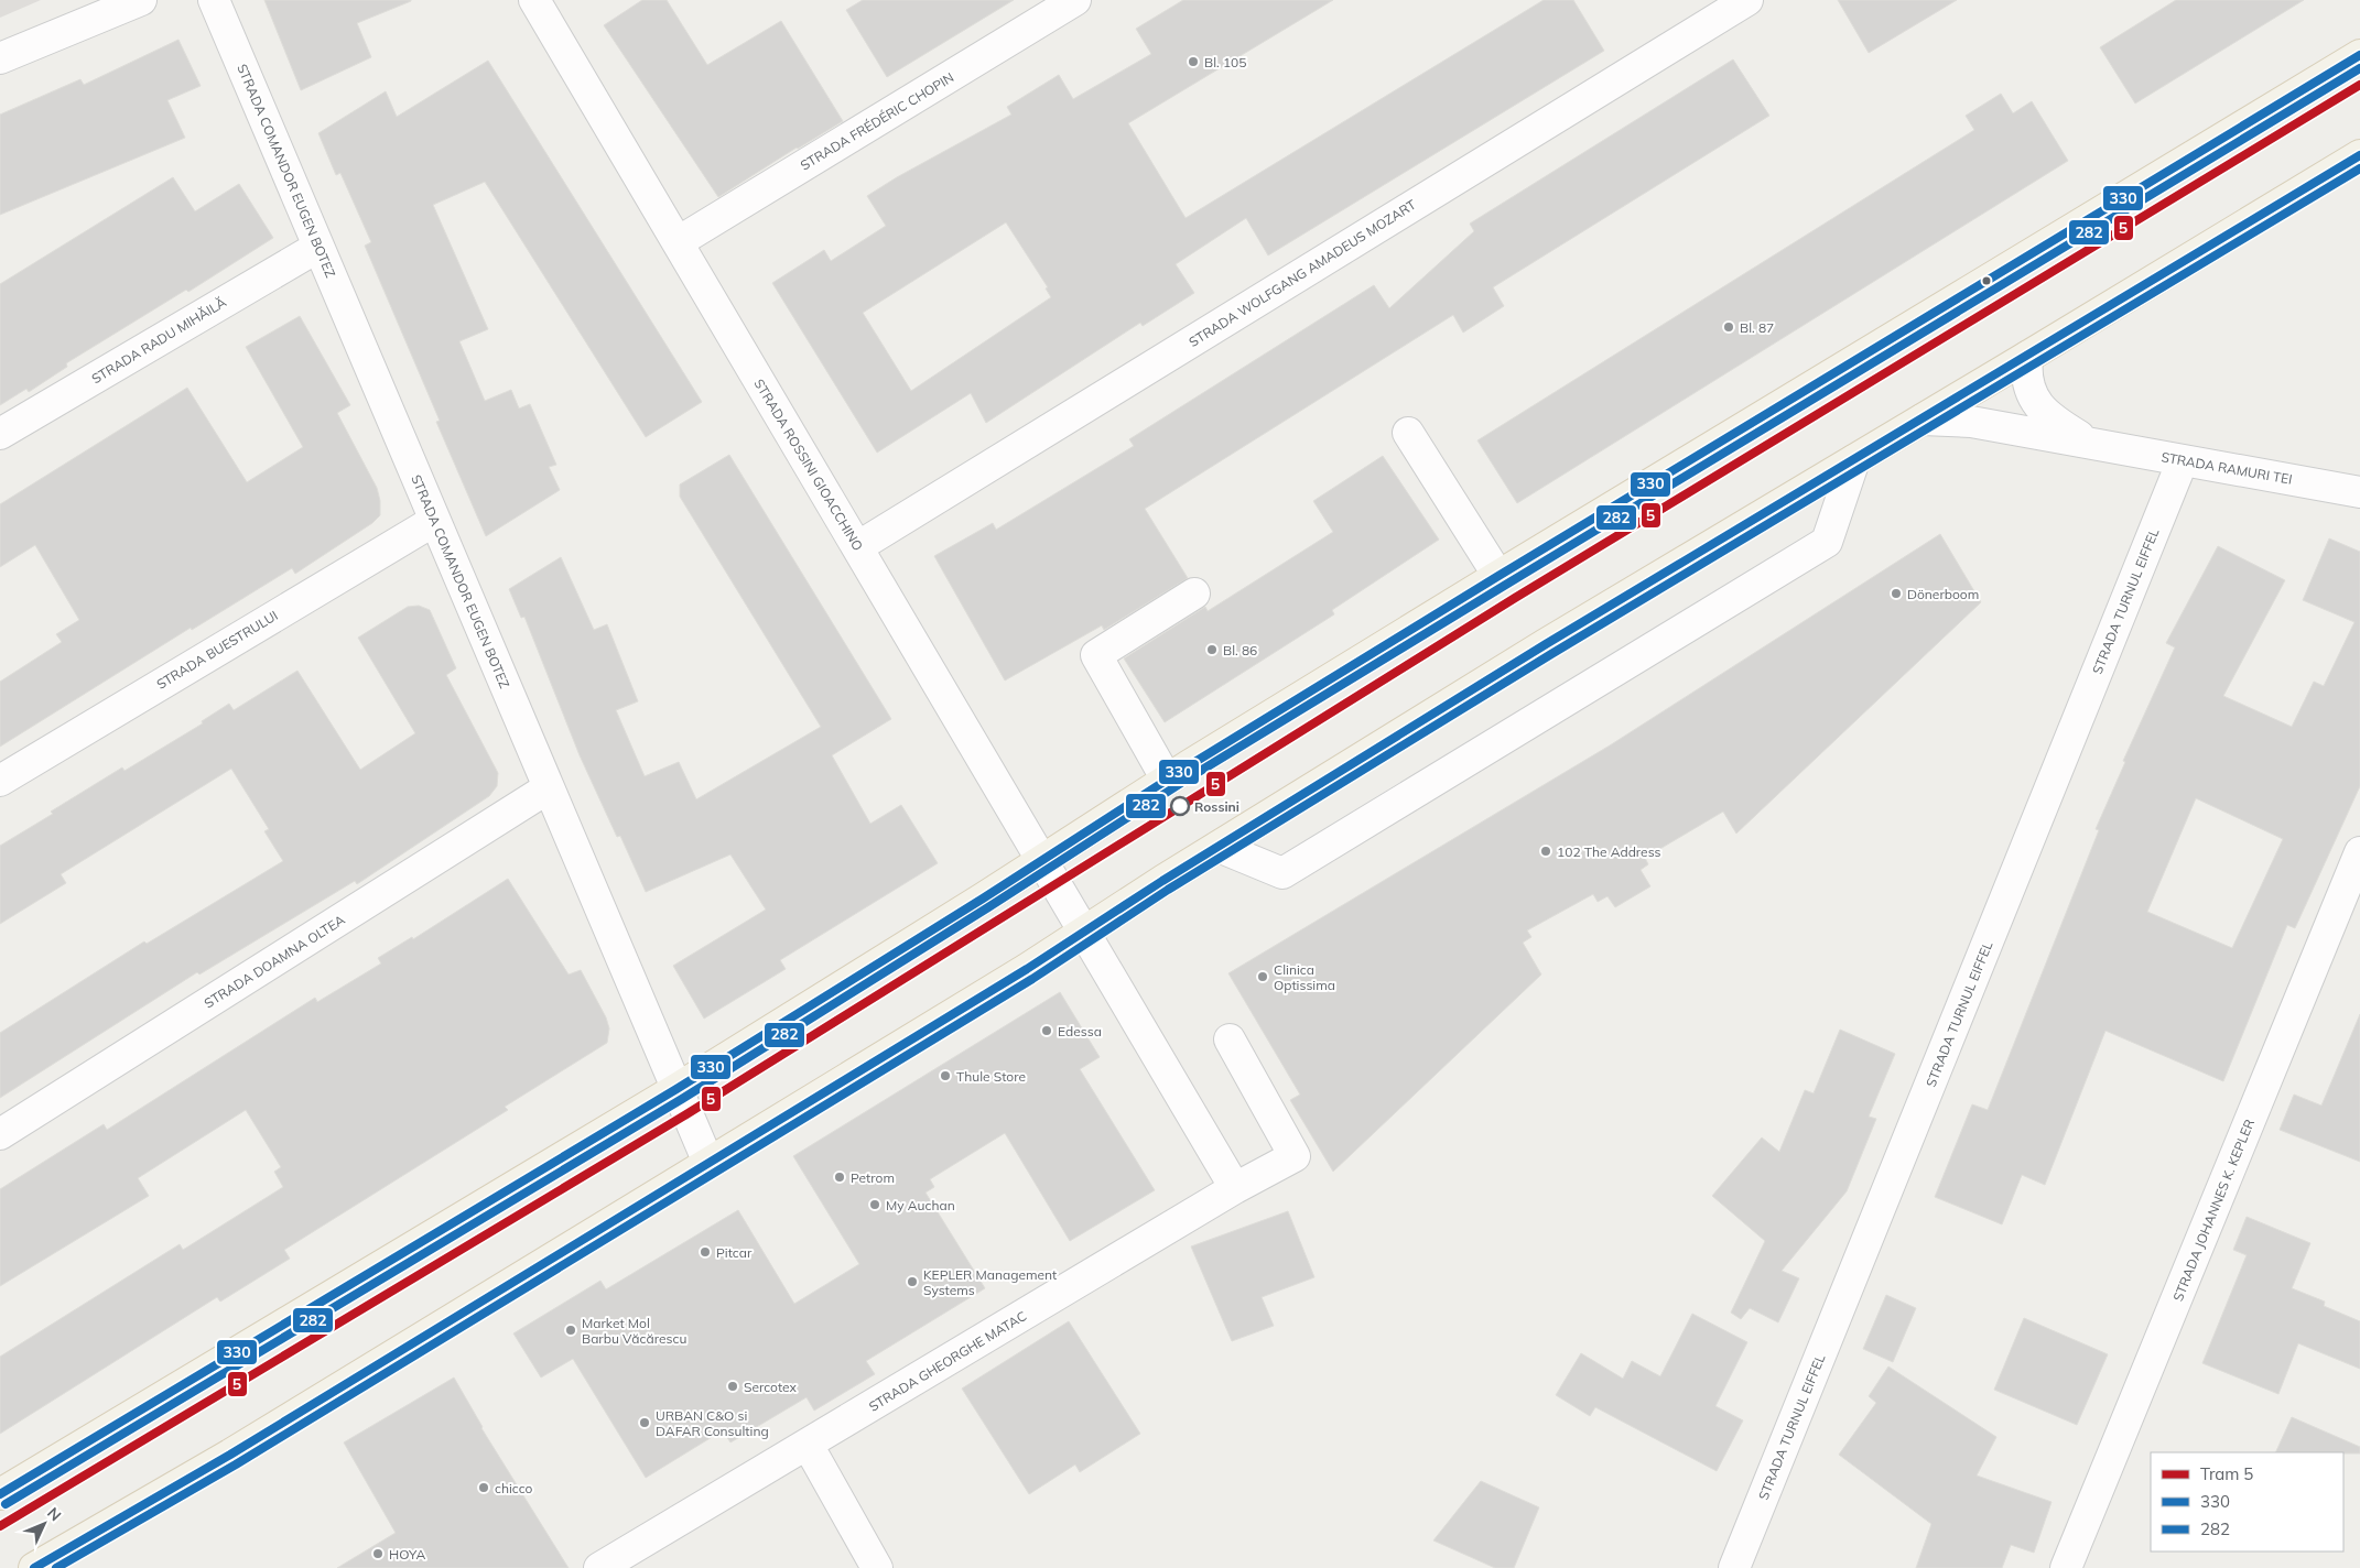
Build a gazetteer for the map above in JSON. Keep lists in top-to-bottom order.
{
  "streets": {
    "street": [
      "STRADA FRÉDÉRIC CHOPIN",
      "STRADA COMANDOR EUGEN BOTEZ",
      "STRADA WOLFGANG AMADEUS MOZART",
      "STRADA RADU MIHĂILĂ",
      "STRADA ROSSINI GIOACCHINO",
      "STRADA RAMURI TEI",
      "STRADA TURNUL EIFFEL",
      "STRADA BUESTRULUI",
      "STRADA DOAMNA OLTEA",
      "STRADA JOHANNES K. KEPLER",
      "STRADA GHEORGHE MATAC"
    ]
  },
  "crossings": [
    ["STRADA FRÉDÉRIC CHOPIN", "STRADA ROSSINI GIOACCHINO"],
    ["STRADA COMANDOR EUGEN BOTEZ", "STRADA RADU MIHĂILĂ"],
    ["STRADA COMANDOR EUGEN BOTEZ", "STRADA BUESTRULUI"],
    ["STRADA COMANDOR EUGEN BOTEZ", "STRADA DOAMNA OLTEA"],
    ["STRADA WOLFGANG AMADEUS MOZART", "STRADA ROSSINI GIOACCHINO"],
    ["STRADA RAMURI TEI", "STRADA TURNUL EIFFEL"]
  ],
  "places": [
    "Bl. 105",
    "Bl. 87",
    "Dönerboom",
    "Bl. 86",
    "Rossini",
    "102 The Address",
    "Clinica Optissima",
    "Edessa",
    "Thule Store",
    "Petrom",
    "My Auchan",
    "Pitcar",
    "KEPLER Management Systems",
    "Market Mol Barbu Văcărescu",
    "Sercotex",
    "URBAN C&O si DAFAR Consulting",
    "chicco",
    "HOYA"
  ],
  "lines": ["transit line 330", "transit line 282", "tram line 5"],
  "legend": ["Tram 5", "330", "282"],
  "north": "top right"
}
